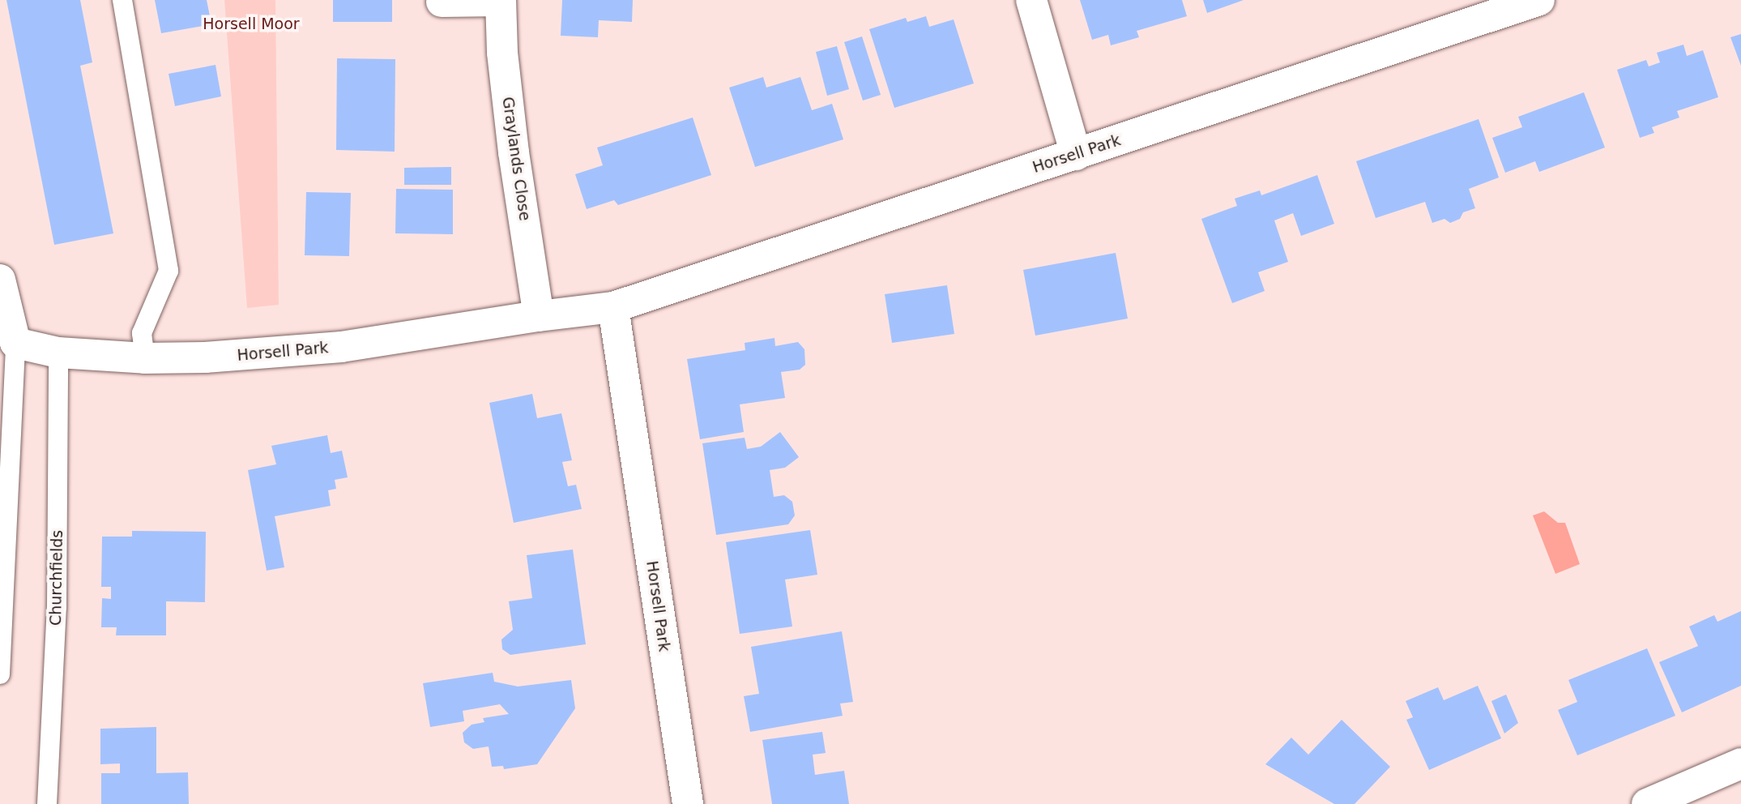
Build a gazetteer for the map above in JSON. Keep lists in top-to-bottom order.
{
  "streets": {
    "street": ["Horsell Park", "Graylands Close"],
    "lane": ["Churchfields"]
  },
  "crossings": [
    ["Horsell Park", "Graylands Close"],
    ["Horsell Park", "Churchfields"]
  ],
  "parks": ["Horsell Moor"]
}
